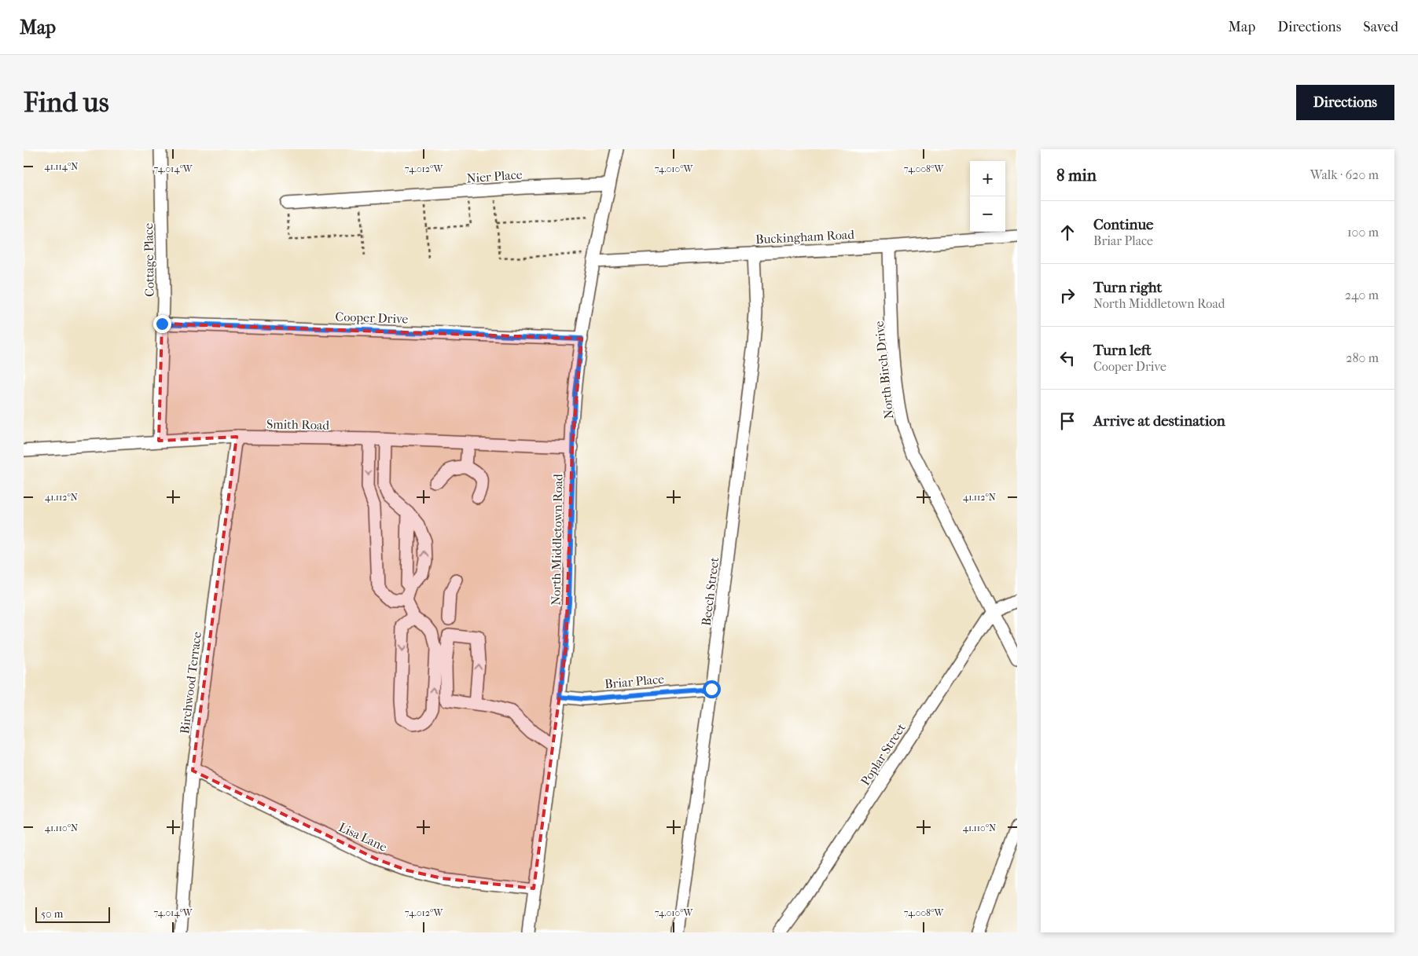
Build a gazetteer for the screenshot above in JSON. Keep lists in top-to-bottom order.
{
  "streets": {
    "street": [
      "Nier Place",
      "Buckingham Road",
      "Cottage Place",
      "Cooper Drive",
      "North Birch Drive",
      "Smith Road",
      "North Middletown Road",
      "Beech Street",
      "Briar Place",
      "Birchwood Terrace",
      "Poplar Street",
      "Lisa Lane"
    ]
  },
  "crossings": [
    ["Nier Place", "North Middletown Road"],
    ["Buckingham Road", "North Birch Drive"],
    ["Buckingham Road", "North Middletown Road"],
    ["Buckingham Road", "Beech Street"],
    ["Cottage Place", "Cooper Drive"],
    ["Cottage Place", "Smith Road"],
    ["Cooper Drive", "North Middletown Road"],
    ["North Birch Drive", "Poplar Street"],
    ["Smith Road", "North Middletown Road"],
    ["Smith Road", "Birchwood Terrace"],
    ["North Middletown Road", "Briar Place"],
    ["North Middletown Road", "Lisa Lane"],
    ["Beech Street", "Briar Place"],
    ["Birchwood Terrace", "Lisa Lane"]
  ],
  "scale_bar": "50 m",
  "page": {
    "header": "Map",
    "nav": ["Map", "Directions", "Saved"],
    "buttons": "Directions",
    "title": "Find us",
    "heading": ["8 min", "Walk · 620 m"],
    "map_buttons": ["+", "−"],
    "list": [
      ["Continue", "Briar Place", "100 m"],
      ["Turn right", "North Middletown Road", "240 m"],
      ["Turn left", "Cooper Drive", "280 m"],
      "Arrive at destination"
    ],
    "scale": "50 m"
  },
  "coordinates": [
    "41.114°N",
    "74.014°W",
    "74.012°W",
    "74.010°W",
    "74.008°W",
    "41.112°N",
    "41.110°N"
  ]
}
